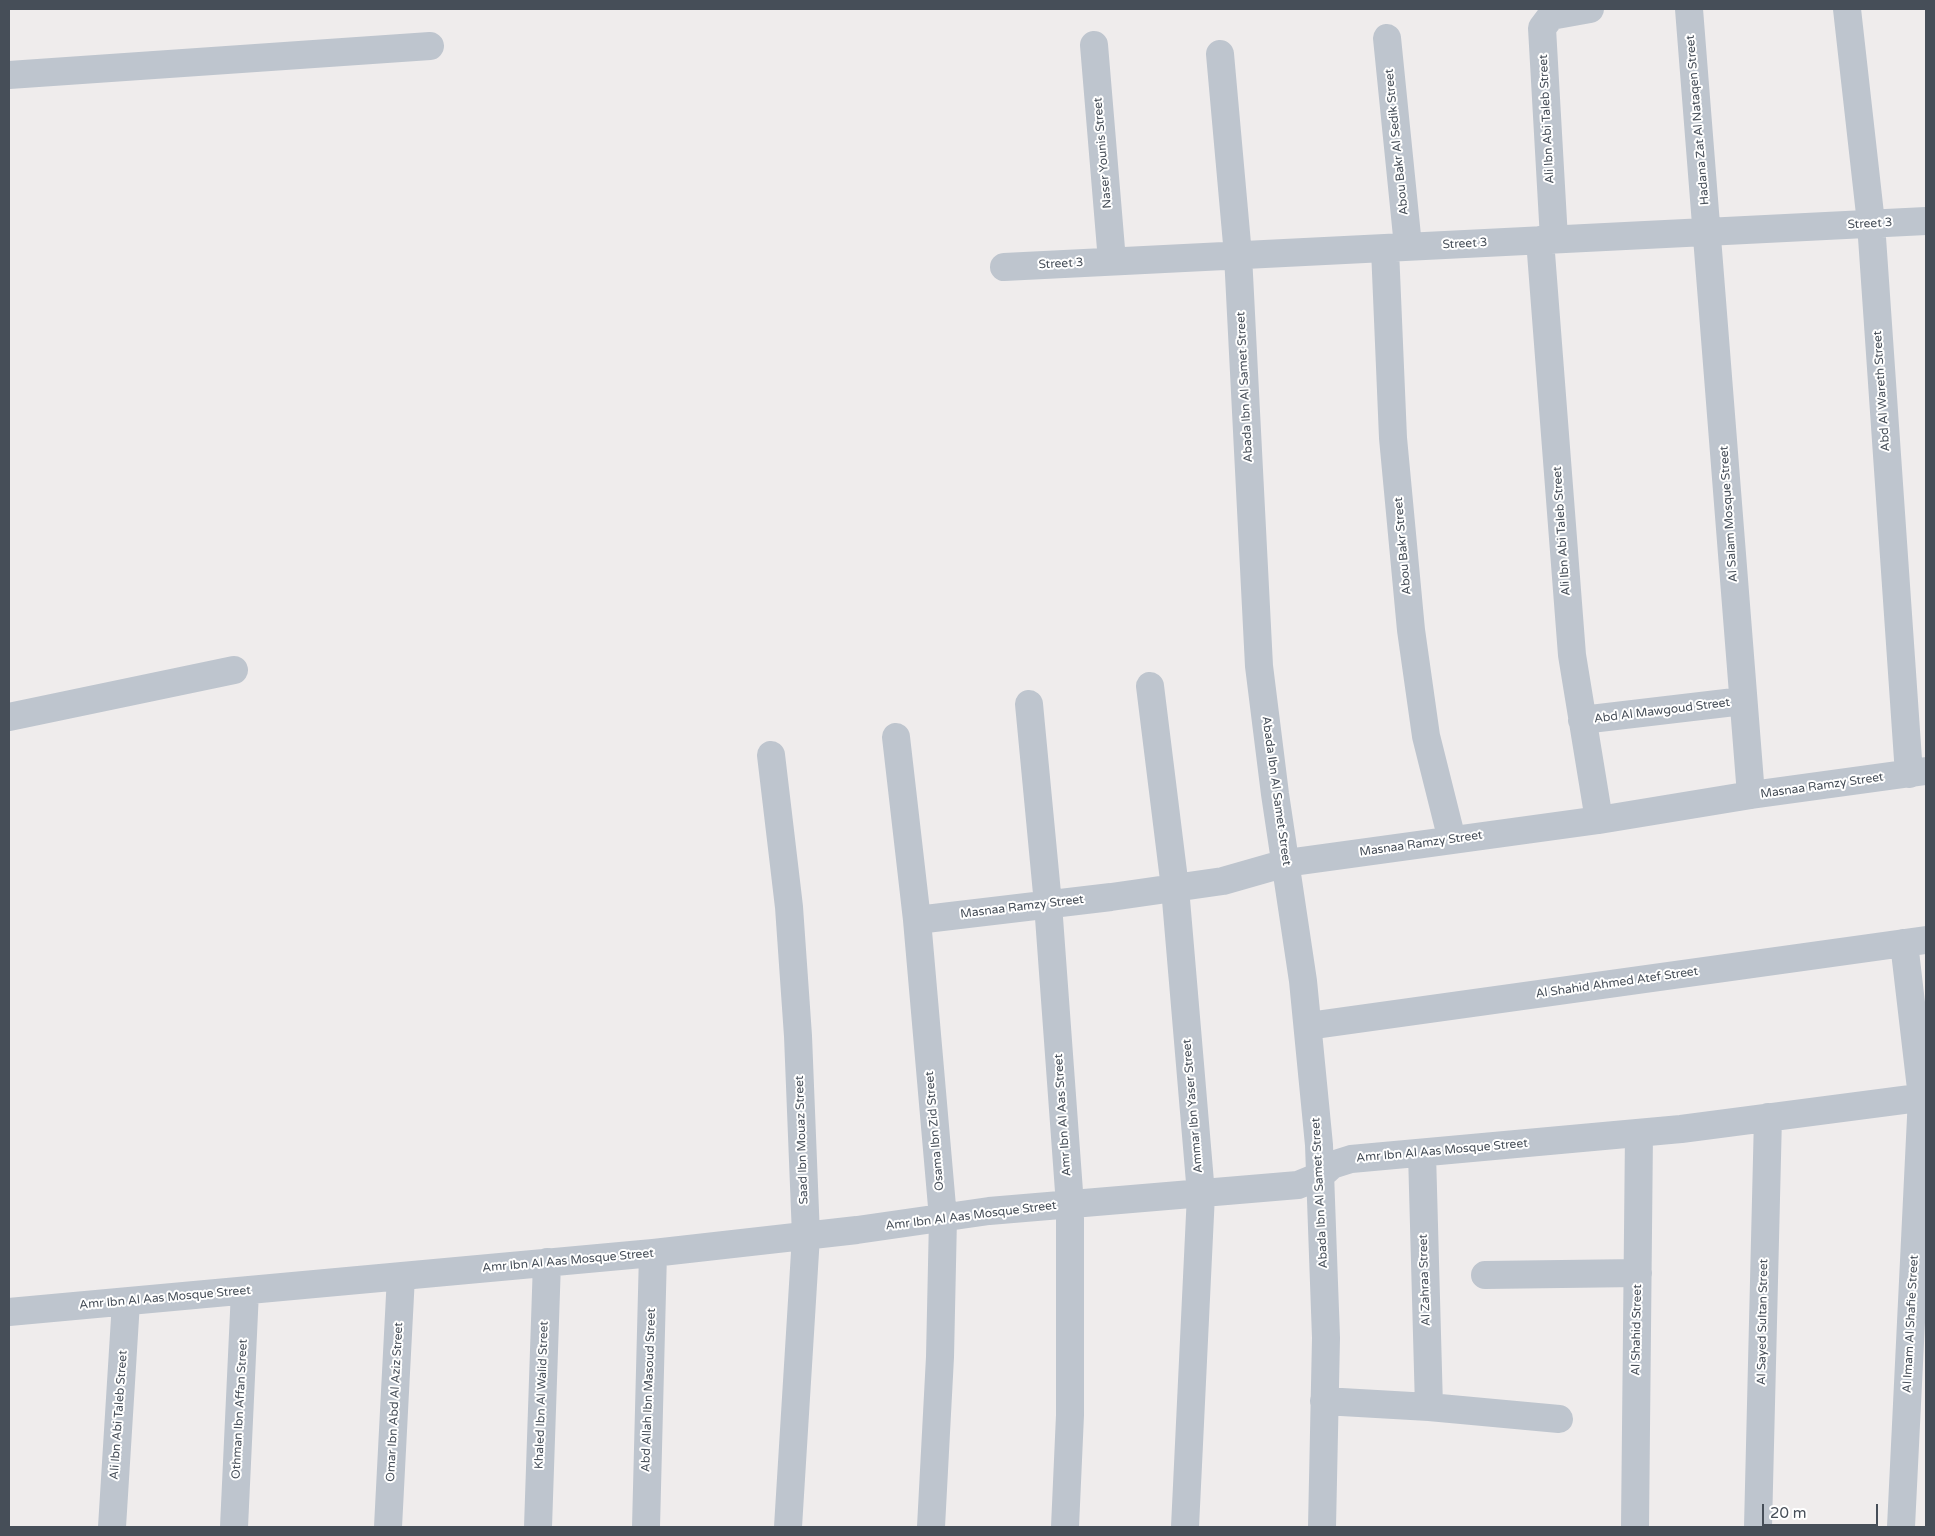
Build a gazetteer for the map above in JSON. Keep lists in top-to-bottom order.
{
  "streets": {
    "street": [
      "Ali Ibn Abi Taleb Street",
      "Hadana Zat Al Nataqen Street",
      "Abou Bakr Al Sedik Street",
      "Naser Younis Street",
      "Street 3",
      "Abada Ibn Al Samet Street",
      "Abd Al Wareth Street",
      "Al Salam Mosque Street",
      "Abou Bakr Street",
      "Abd Al Mawgoud Street",
      "Masnaa Ramzy Street",
      "Al Shahid Ahmed Atef Street",
      "Ammar Ibn Yaser Street",
      "Amr Ibn Al Aas Street",
      "Osama Ibn Zid Street",
      "Saad Ibn Mouaz Street",
      "Amr Ibn Al Aas Mosque Street",
      "Al Zahraa Street",
      "Al Sayed Sultan Street",
      "Al Imam Al Shafie Street",
      "Al Shahid Street",
      "Abd Allah Ibn Masoud Street",
      "Khaled Ibn Al Walid Street",
      "Omar Ibn Abd Al Aziz Street",
      "Othman Ibn Affan Street"
    ]
  },
  "crossings": [
    ["Ali Ibn Abi Taleb Street", "Street 3"],
    ["Ali Ibn Abi Taleb Street", "Abd Al Mawgoud Street"],
    ["Ali Ibn Abi Taleb Street", "Masnaa Ramzy Street"],
    ["Ali Ibn Abi Taleb Street", "Amr Ibn Al Aas Mosque Street"],
    ["Hadana Zat Al Nataqen Street", "Street 3"],
    ["Hadana Zat Al Nataqen Street", "Al Salam Mosque Street"],
    ["Abou Bakr Al Sedik Street", "Street 3"],
    ["Abou Bakr Al Sedik Street", "Abou Bakr Street"],
    ["Naser Younis Street", "Street 3"],
    ["Street 3", "Abada Ibn Al Samet Street"],
    ["Street 3", "Abd Al Wareth Street"],
    ["Street 3", "Al Salam Mosque Street"],
    ["Street 3", "Abou Bakr Street"],
    ["Abada Ibn Al Samet Street", "Masnaa Ramzy Street"],
    ["Abada Ibn Al Samet Street", "Al Shahid Ahmed Atef Street"],
    ["Abada Ibn Al Samet Street", "Amr Ibn Al Aas Mosque Street"],
    ["Abd Al Wareth Street", "Masnaa Ramzy Street"],
    ["Al Salam Mosque Street", "Abd Al Mawgoud Street"],
    ["Al Salam Mosque Street", "Masnaa Ramzy Street"],
    ["Abou Bakr Street", "Masnaa Ramzy Street"],
    ["Masnaa Ramzy Street", "Ammar Ibn Yaser Street"],
    ["Masnaa Ramzy Street", "Amr Ibn Al Aas Street"],
    ["Masnaa Ramzy Street", "Osama Ibn Zid Street"],
    ["Al Shahid Ahmed Atef Street", "Al Imam Al Shafie Street"],
    ["Ammar Ibn Yaser Street", "Amr Ibn Al Aas Mosque Street"],
    ["Amr Ibn Al Aas Street", "Amr Ibn Al Aas Mosque Street"],
    ["Osama Ibn Zid Street", "Amr Ibn Al Aas Mosque Street"],
    ["Saad Ibn Mouaz Street", "Amr Ibn Al Aas Mosque Street"],
    ["Amr Ibn Al Aas Mosque Street", "Al Zahraa Street"],
    ["Amr Ibn Al Aas Mosque Street", "Al Sayed Sultan Street"],
    ["Amr Ibn Al Aas Mosque Street", "Al Imam Al Shafie Street"],
    ["Amr Ibn Al Aas Mosque Street", "Al Shahid Street"],
    ["Amr Ibn Al Aas Mosque Street", "Abd Allah Ibn Masoud Street"],
    ["Amr Ibn Al Aas Mosque Street", "Khaled Ibn Al Walid Street"],
    ["Amr Ibn Al Aas Mosque Street", "Omar Ibn Abd Al Aziz Street"],
    ["Amr Ibn Al Aas Mosque Street", "Othman Ibn Affan Street"]
  ],
  "scale_bar": "20 m"
}
